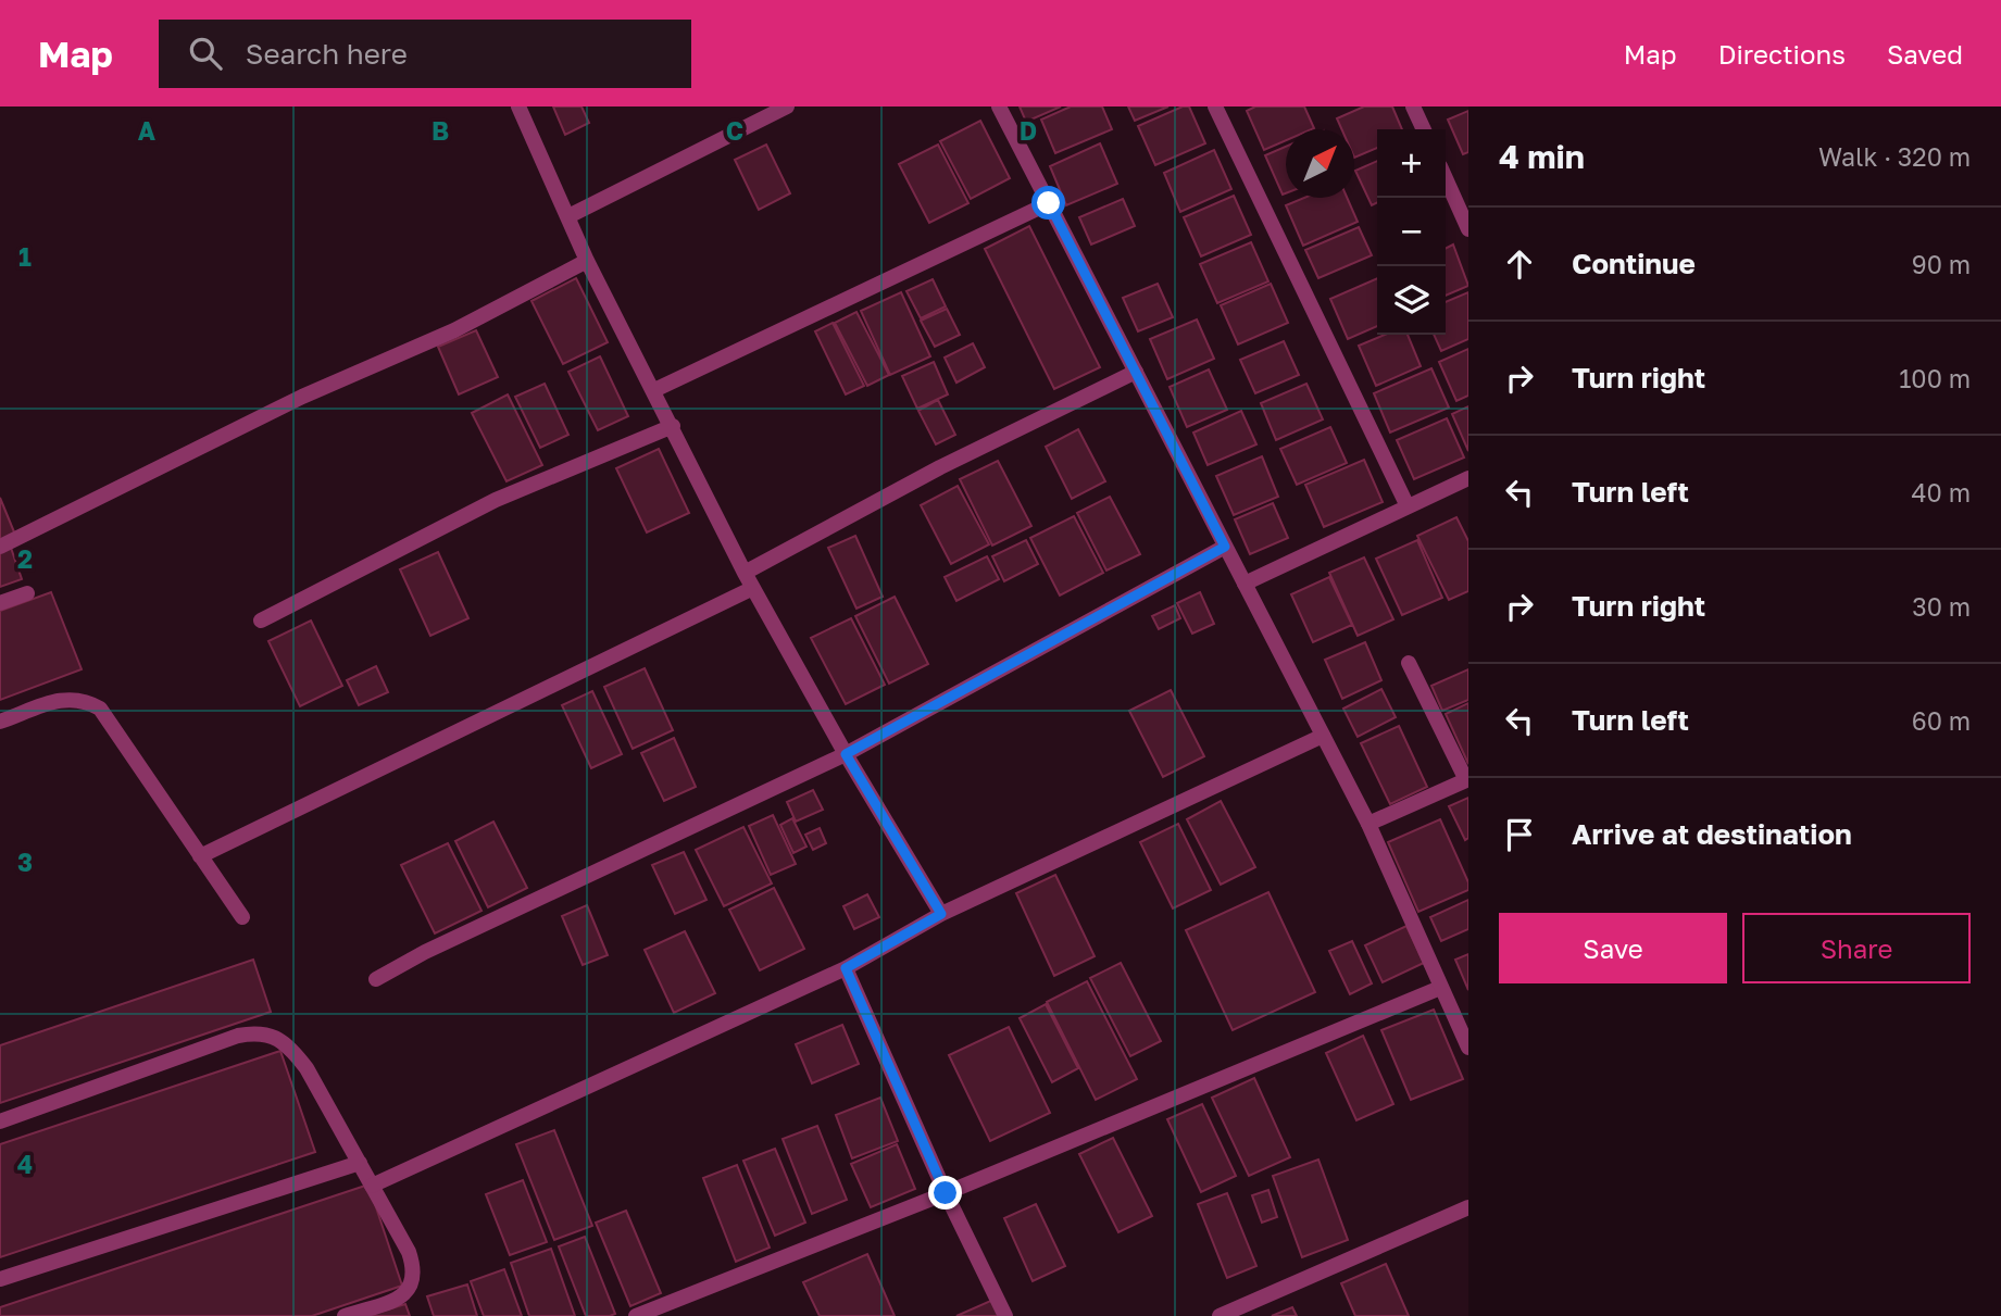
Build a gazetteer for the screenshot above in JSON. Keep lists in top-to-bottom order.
{
  "north": "top right",
  "page": {
    "header": "Map",
    "search": "Search here",
    "nav": ["Map", "Directions", "Saved"],
    "heading": ["4 min", "Walk · 320 m"],
    "map_buttons": ["+", "−"],
    "list": [
      ["Continue", "90 m"],
      ["Turn right", "100 m"],
      ["Turn left", "40 m"],
      ["Turn right", "30 m"],
      ["Turn left", "60 m"],
      "Arrive at destination"
    ],
    "buttons": ["Save", "Share"]
  },
  "grid": {
    "columns": [
      "A",
      "B",
      "C",
      "D"
    ],
    "rows": [
      "1",
      "2",
      "3",
      "4"
    ]
  }
}
